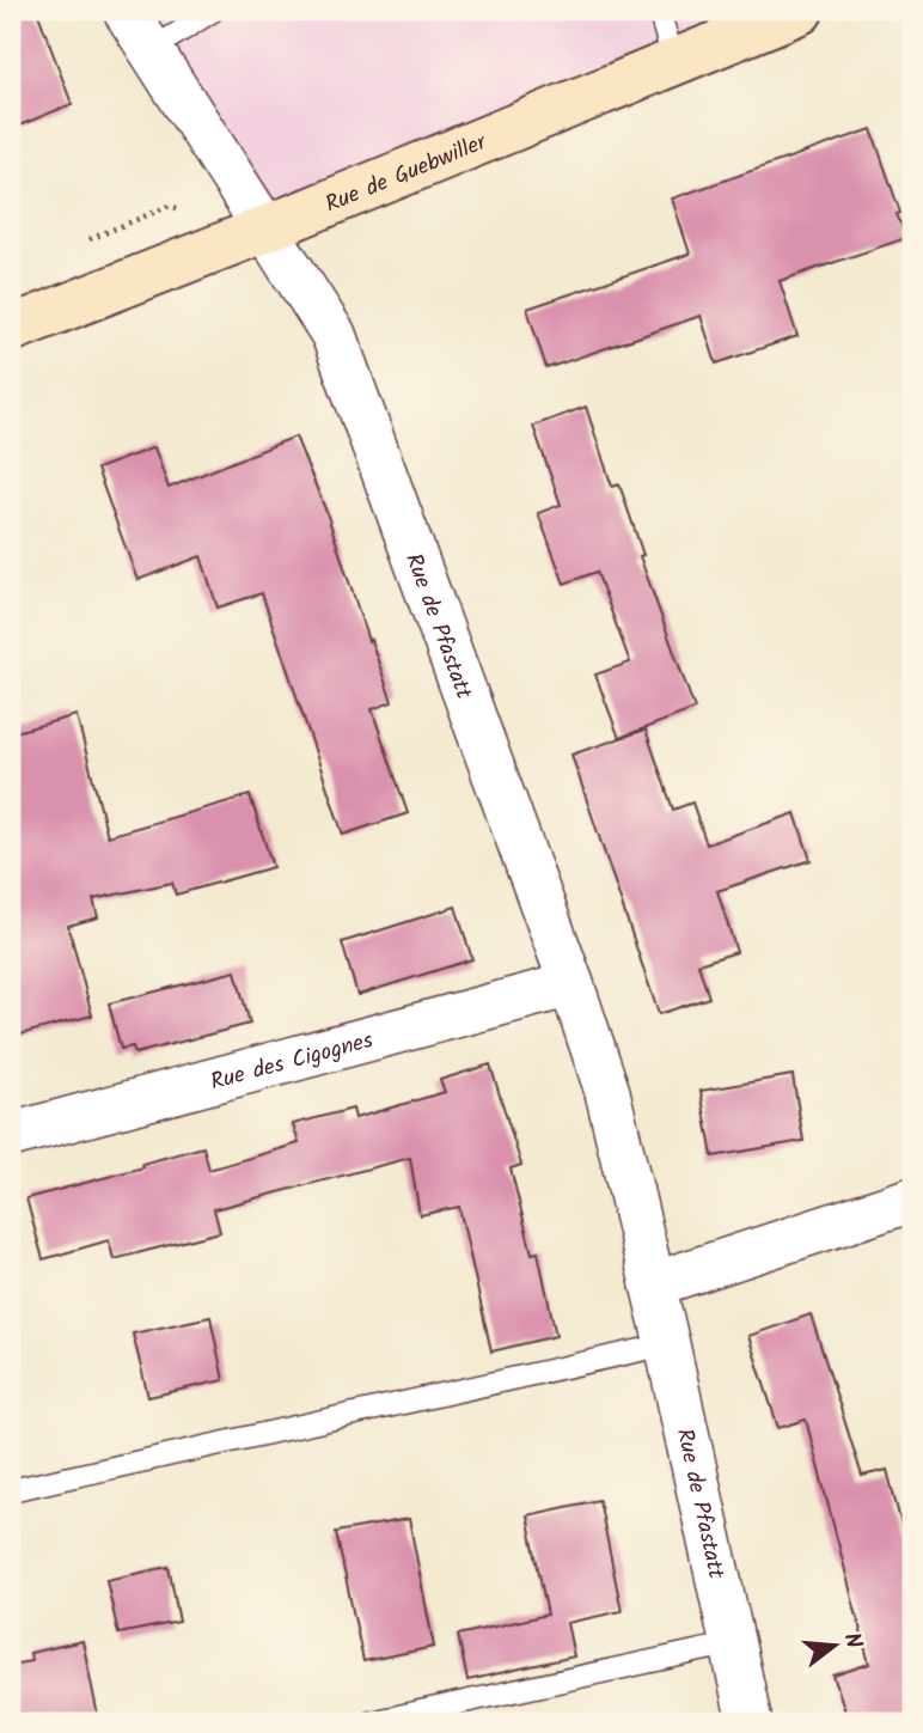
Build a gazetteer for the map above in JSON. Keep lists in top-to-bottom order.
{
  "streets": {
    "main road": ["Rue de Guebwiller"],
    "street": ["Rue de Pfastatt", "Rue des Cigognes"]
  },
  "crossings": [
    ["Rue de Guebwiller", "Rue de Pfastatt"],
    ["Rue de Pfastatt", "Rue des Cigognes"]
  ],
  "north": "right"
}
